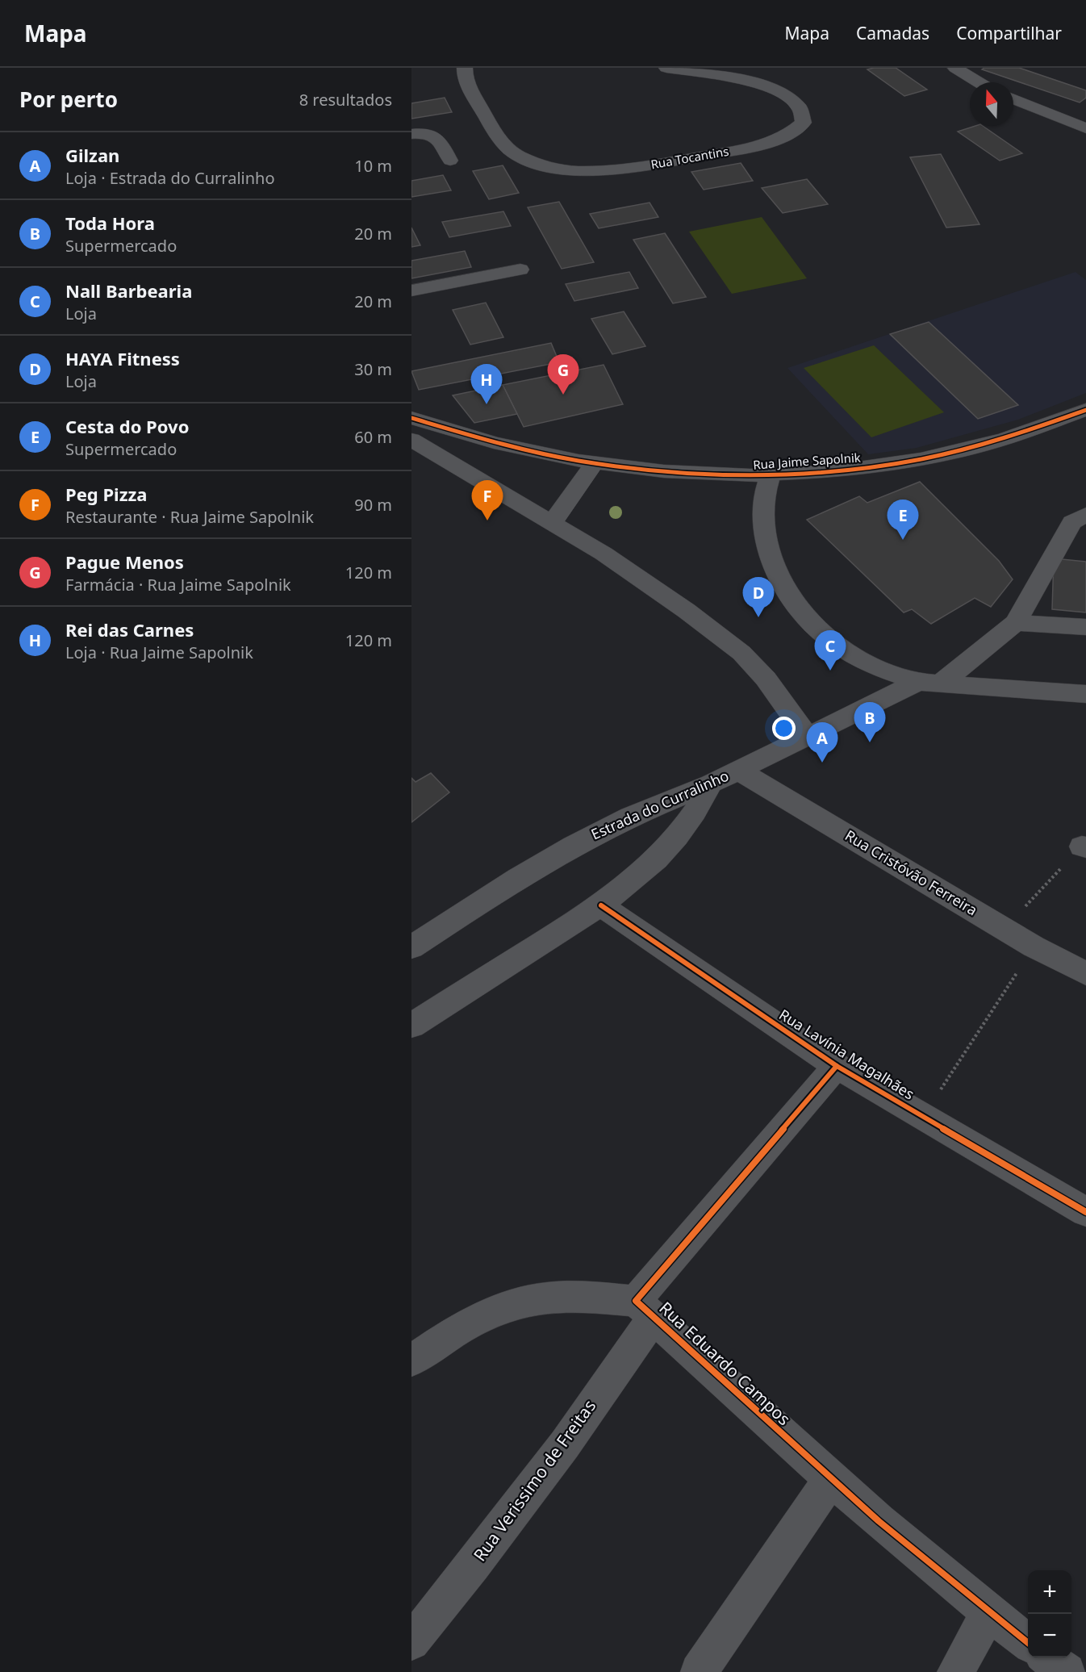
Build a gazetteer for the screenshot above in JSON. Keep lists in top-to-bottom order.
{
  "streets": {
    "street": [
      "Rua Tocantins",
      "Rua Jaime Sapolnik",
      "Estrada do Curralinho",
      "Rua Cristóvão Ferreira",
      "Rua Lavínia Magalhães",
      "Rua Eduardo Campos",
      "Rua Verissimo de Freitas"
    ]
  },
  "crossings": [
    ["Estrada do Curralinho", "Rua Cristóvão Ferreira"],
    ["Rua Eduardo Campos", "Rua Verissimo de Freitas"]
  ],
  "north": "top",
  "page": {
    "header": "Mapa",
    "nav": ["Mapa", "Camadas", "Compartilhar"],
    "heading": ["Por perto", "8 resultados"],
    "list": [
      {
        "mark": "A",
        "name": "Gilzan",
        "note": "Loja · Estrada do Curralinho",
        "value": "10 m"
      },
      {
        "mark": "B",
        "name": "Toda Hora",
        "note": "Supermercado",
        "value": "20 m"
      },
      {
        "mark": "C",
        "name": "Nall Barbearia",
        "note": "Loja",
        "value": "20 m"
      },
      {
        "mark": "D",
        "name": "HAYA Fitness",
        "note": "Loja",
        "value": "30 m"
      },
      {
        "mark": "E",
        "name": "Cesta do Povo",
        "note": "Supermercado",
        "value": "60 m"
      },
      {
        "mark": "F",
        "name": "Peg Pizza",
        "note": "Restaurante · Rua Jaime Sapolnik",
        "value": "90 m"
      },
      {
        "mark": "G",
        "name": "Pague Menos",
        "note": "Farmácia · Rua Jaime Sapolnik",
        "value": "120 m"
      },
      {
        "mark": "H",
        "name": "Rei das Carnes",
        "note": "Loja · Rua Jaime Sapolnik",
        "value": "120 m"
      }
    ],
    "pins": [
      "G",
      "H",
      "F",
      "E",
      "D",
      "C",
      "B",
      "A"
    ],
    "map_buttons": ["+", "−"]
  }
}
